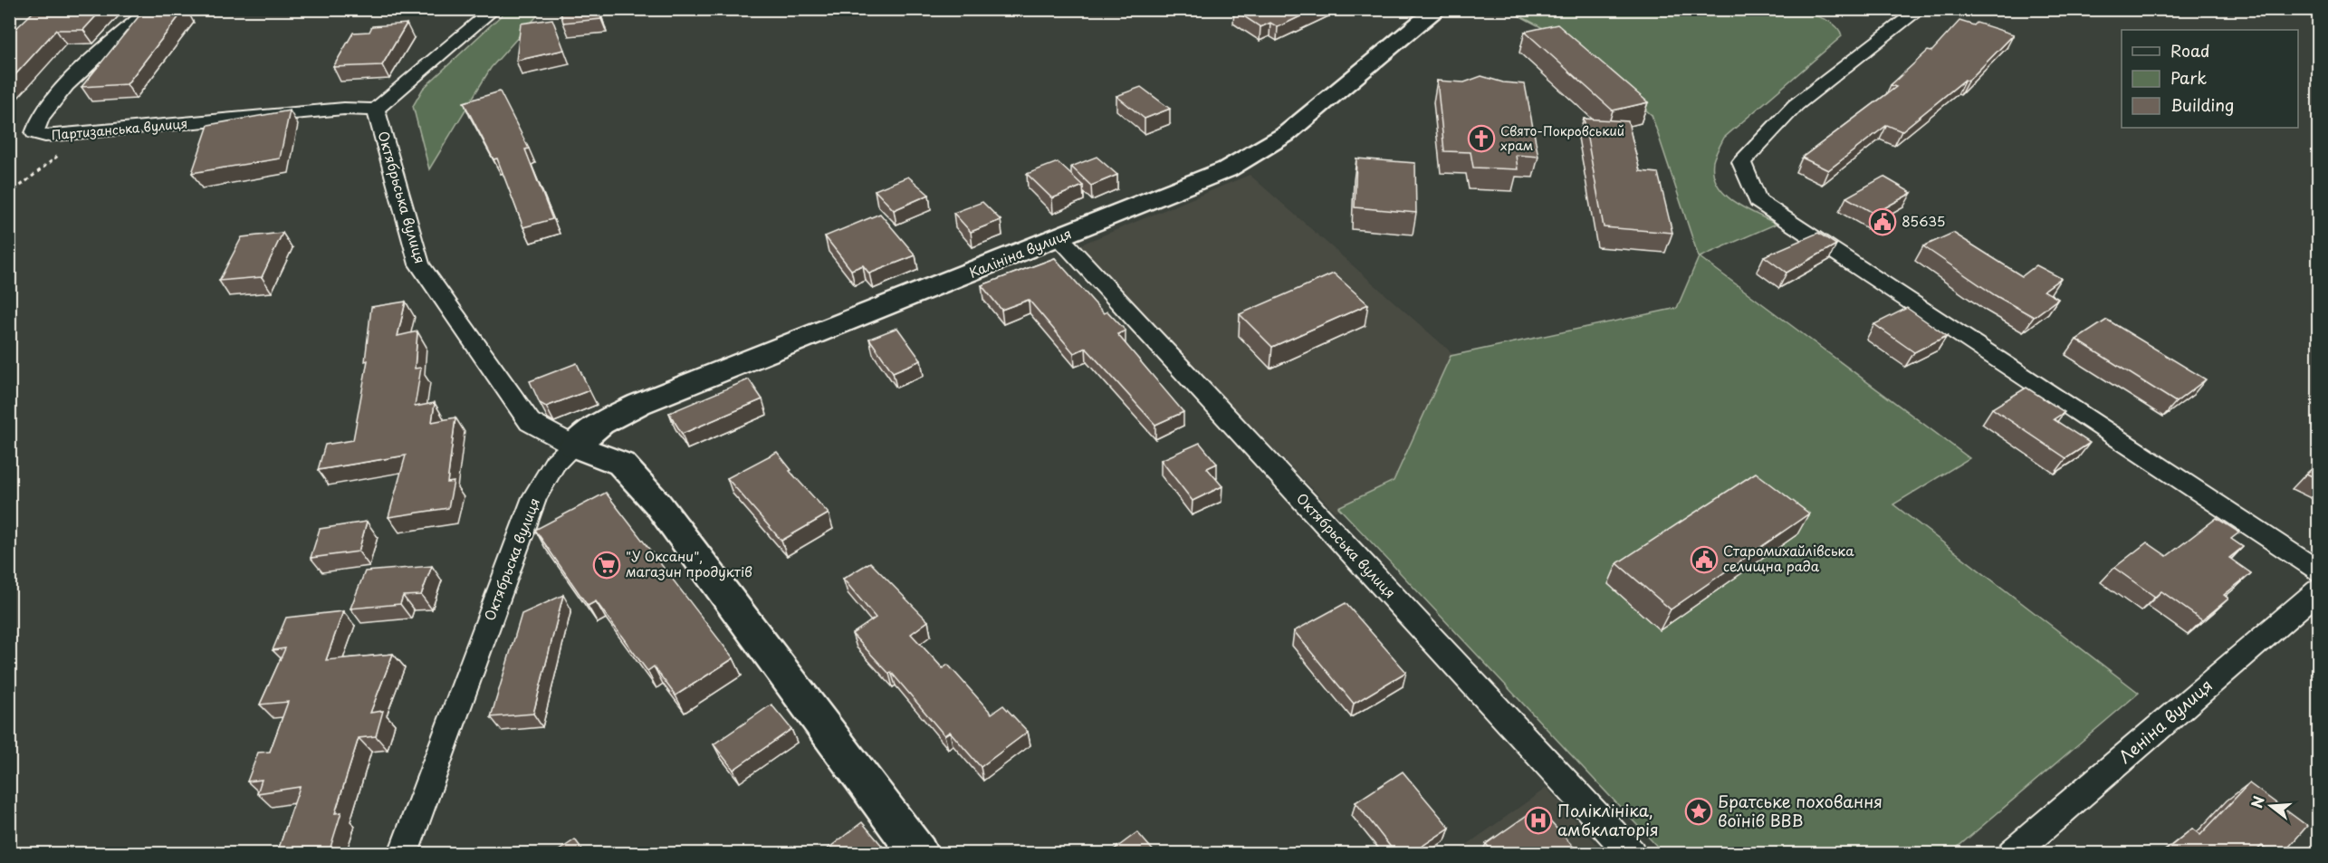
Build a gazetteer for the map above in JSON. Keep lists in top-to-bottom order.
{
  "streets": {
    "street": [
      "Партизанська вулиця",
      "Октябрьська вулиця",
      "Калініна вулиця",
      "Октябрьска вулиця",
      "Леніна вулиця"
    ]
  },
  "crossings": [
    ["Партизанська вулиця", "Октябрьська вулиця"],
    ["Октябрьська вулиця", "Калініна вулиця"],
    ["Октябрьська вулиця", "Октябрьска вулиця"],
    ["Калініна вулиця", "Октябрьска вулиця"]
  ],
  "places": {
    "church": ["Свято-Покровський храм"],
    "public building": ["85635", "Старомихайлівська селищна рада"],
    "supermarket": ["\"У Оксани\", магазин продуктів"],
    "place": ["Братське поховання воїнів ВВВ"],
    "hospital": ["Поліклініка, амбклаторія"]
  },
  "legend": ["Road", "Park", "Building"],
  "north": "left"
}
